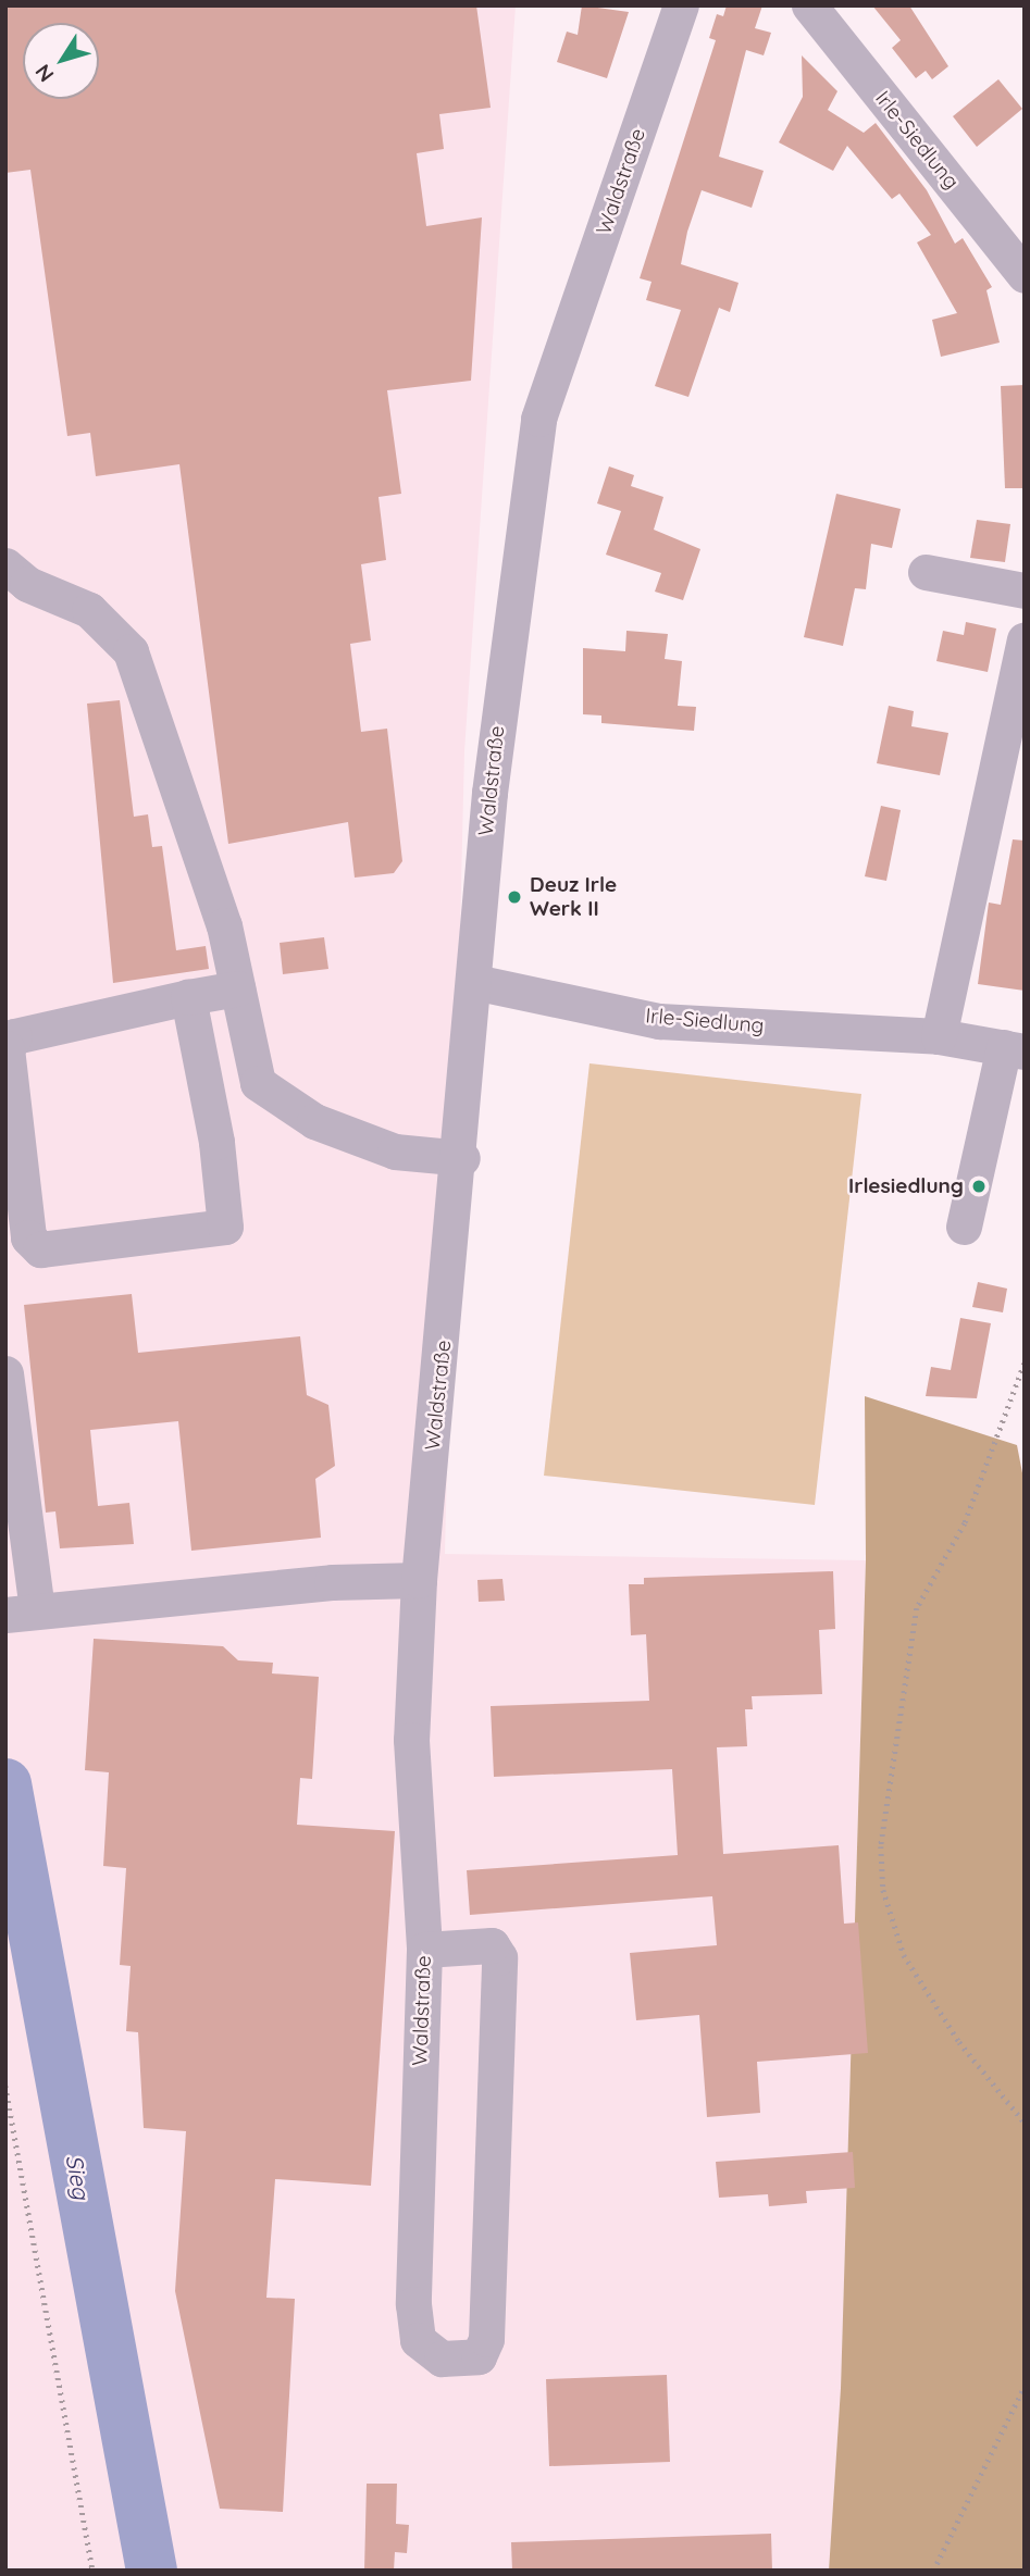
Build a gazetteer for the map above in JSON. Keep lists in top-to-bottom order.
{
  "streets": {
    "street": ["Irle-Siedlung", "Waldstraße"]
  },
  "crossings": [
    ["Irle-Siedlung", "Waldstraße"]
  ],
  "water": ["Sieg"],
  "places": ["Deuz Irle Werk II", "Irlesiedlung"],
  "north": "bottom left"
}
